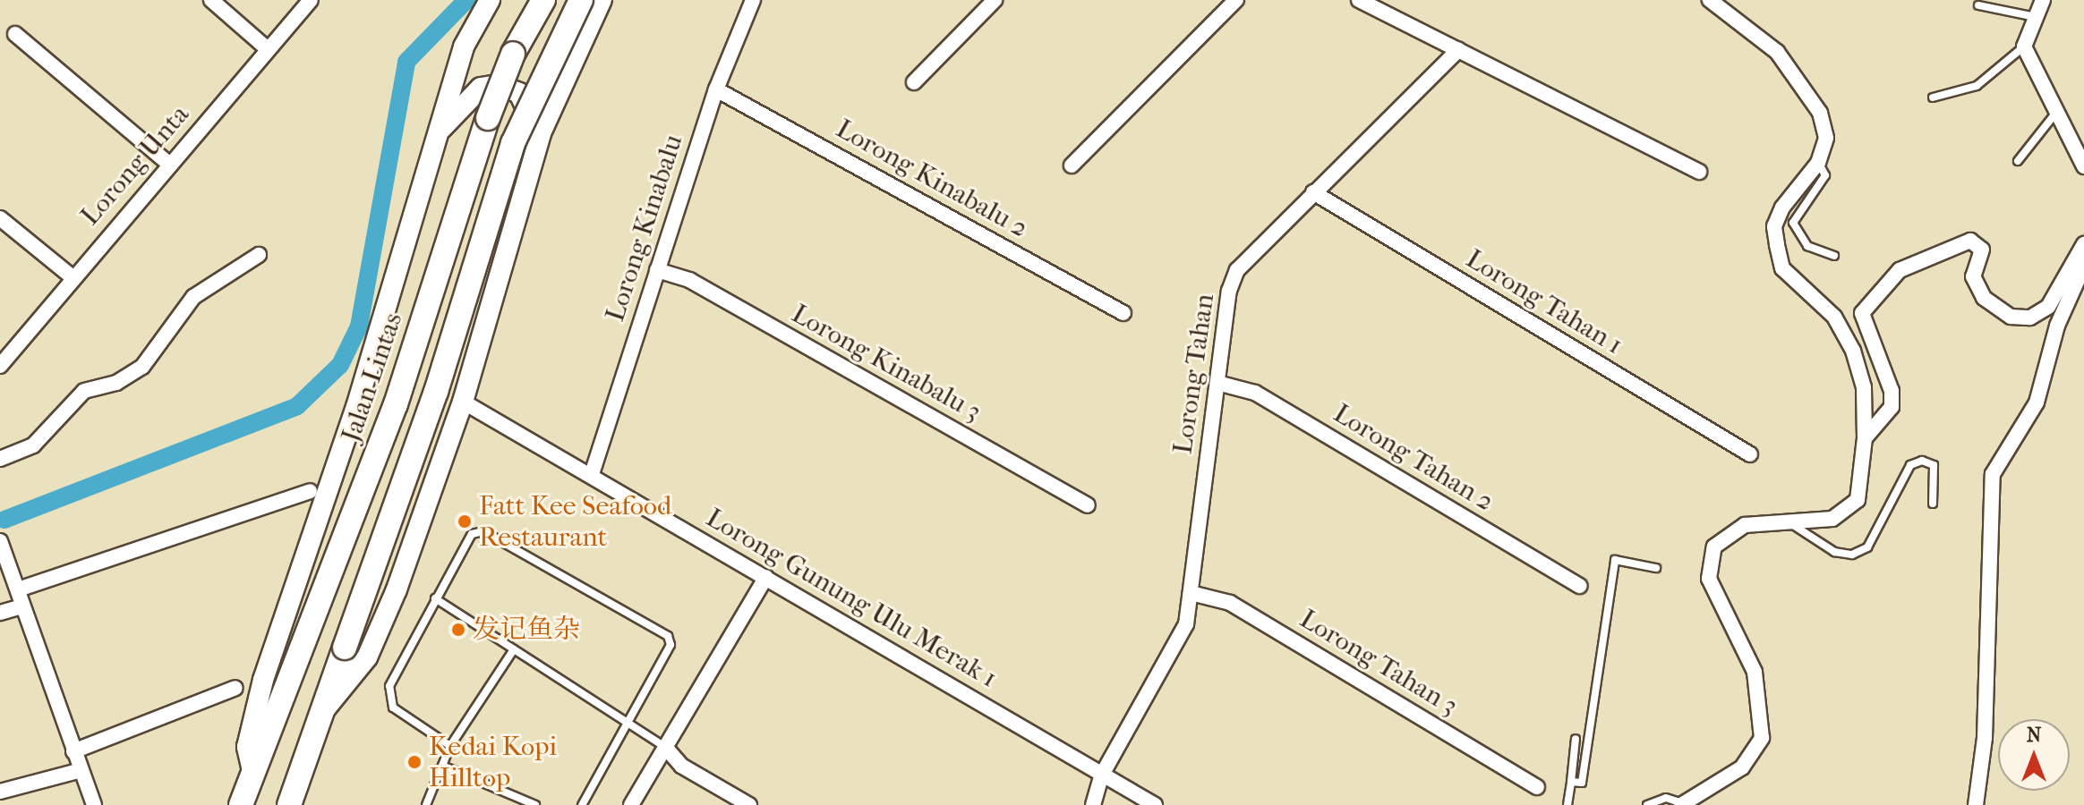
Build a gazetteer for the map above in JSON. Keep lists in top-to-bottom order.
{
  "streets": {
    "highway": ["Jalan Lintas"],
    "street": [
      "Lorong Unta",
      "Lorong Kinabalu 2",
      "Lorong Kinabalu",
      "Lorong Tahan 1",
      "Lorong Kinabalu 3",
      "Lorong Tahan",
      "Lorong Tahan 2",
      "Lorong Gunung Ulu Merak 1",
      "Lorong Tahan 3"
    ]
  },
  "crossings": [
    ["Lorong Kinabalu 2", "Lorong Kinabalu"],
    ["Lorong Kinabalu", "Lorong Kinabalu 3"],
    ["Lorong Kinabalu", "Lorong Gunung Ulu Merak 1"],
    ["Lorong Tahan 1", "Lorong Tahan"],
    ["Lorong Tahan", "Lorong Tahan 2"],
    ["Lorong Tahan", "Lorong Gunung Ulu Merak 1"],
    ["Lorong Tahan", "Lorong Tahan 3"]
  ],
  "places": ["Fatt Kee Seafood Restaurant", "发记鱼杂", "Kedai Kopi Hilltop"],
  "north": "top"
}
